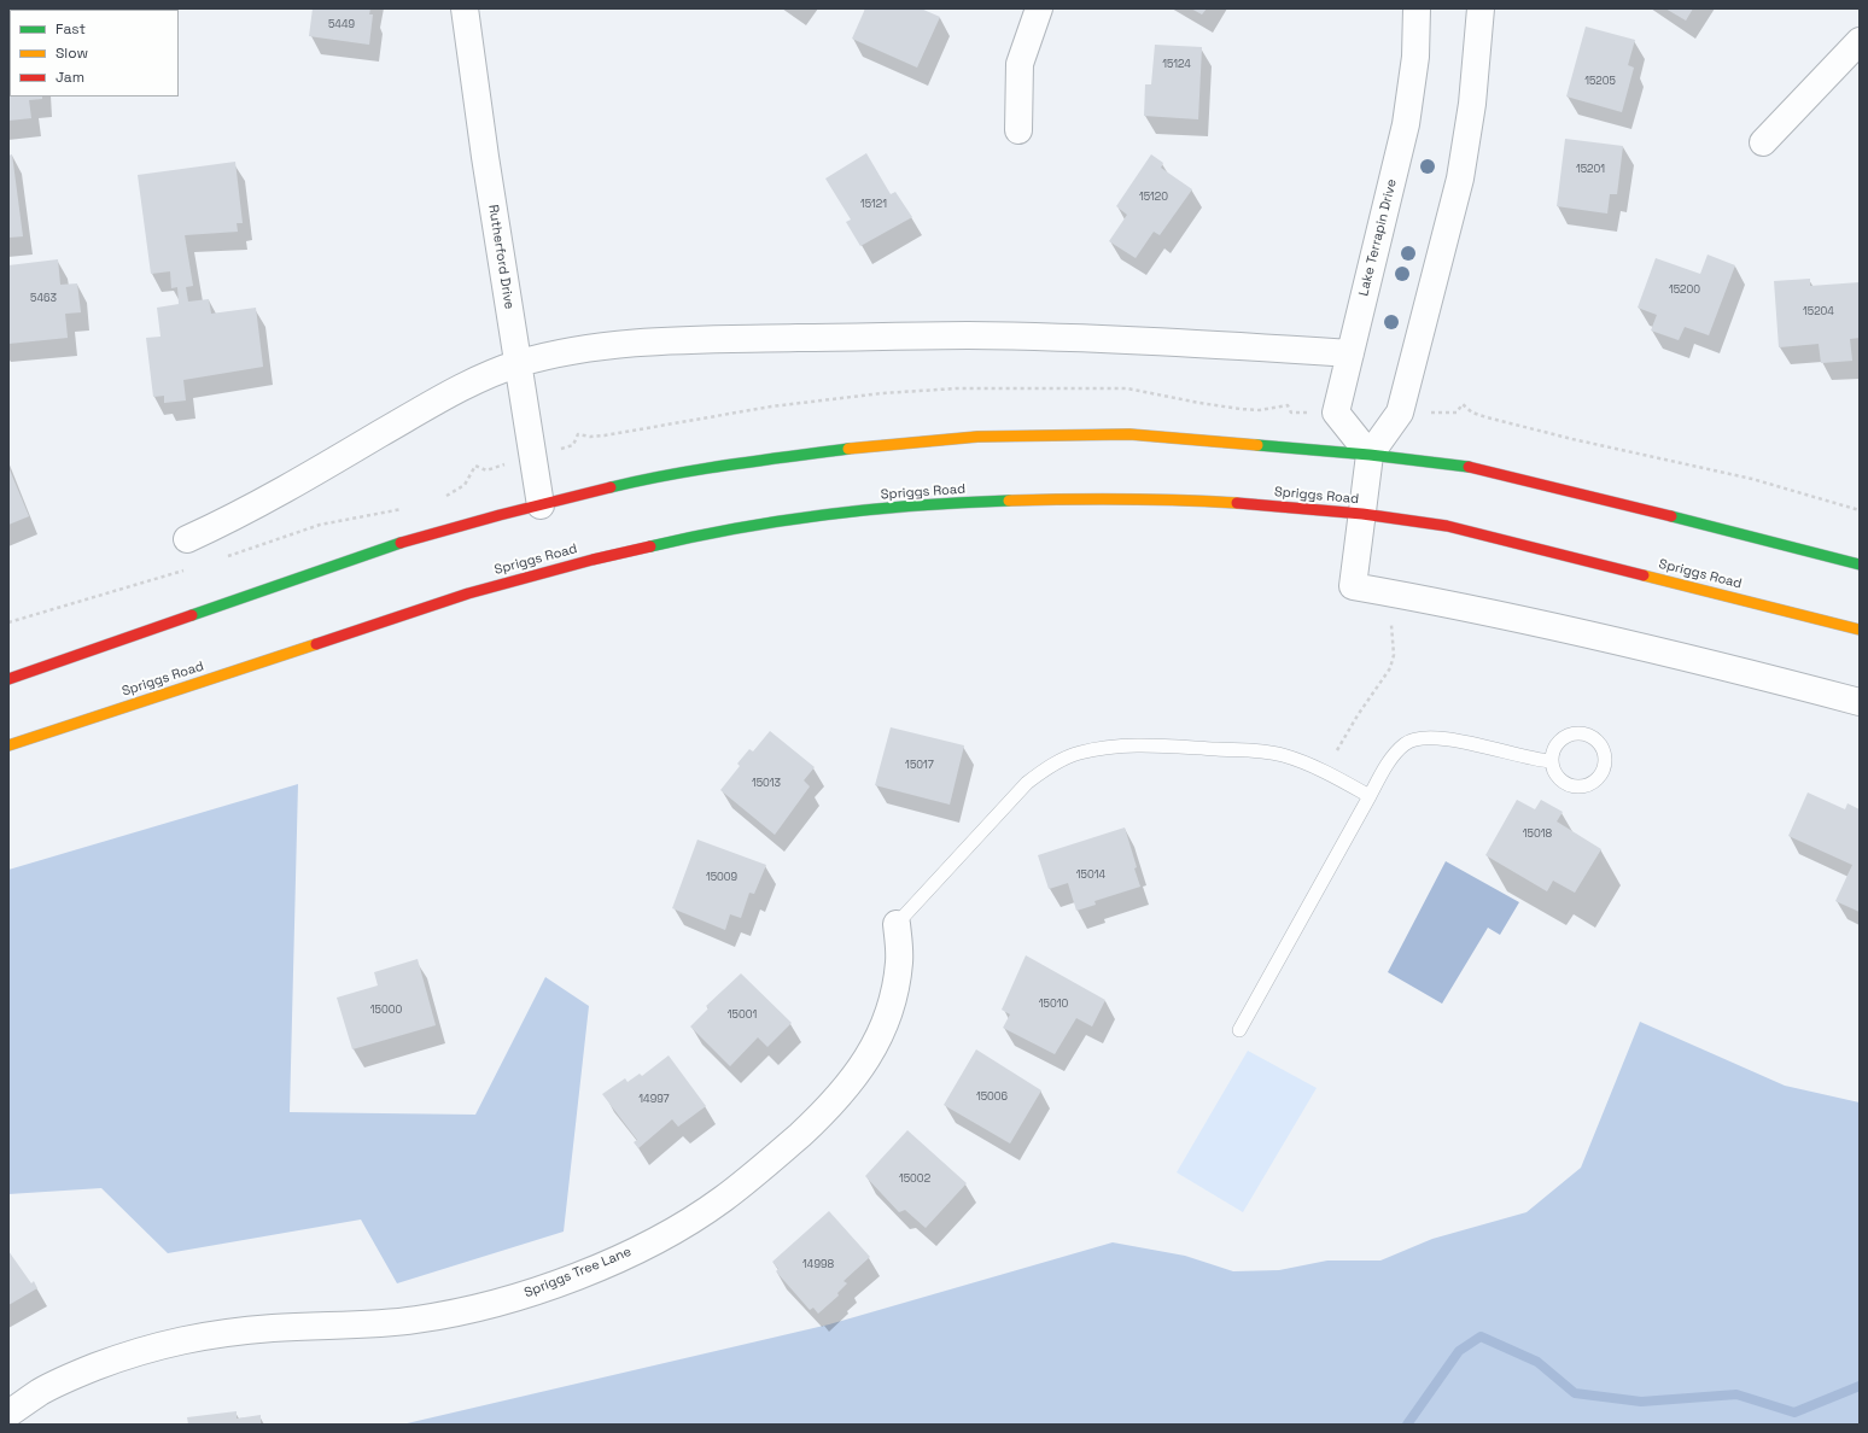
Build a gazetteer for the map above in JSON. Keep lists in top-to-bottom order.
{
  "streets": {
    "main road": ["Spriggs Road"],
    "street": ["Lake Terrapin Drive", "Rutherford Drive", "Spriggs Tree Lane"]
  },
  "house_numbers": [
    "5449",
    "15124",
    "15205",
    "15201",
    "15120",
    "15121",
    "15200",
    "5463",
    "15204",
    "15017",
    "15013",
    "15018",
    "15014",
    "15009",
    "15010",
    "15000",
    "15001",
    "15006",
    "14997",
    "15002",
    "14998"
  ],
  "legend": ["Fast", "Slow", "Jam"]
}
